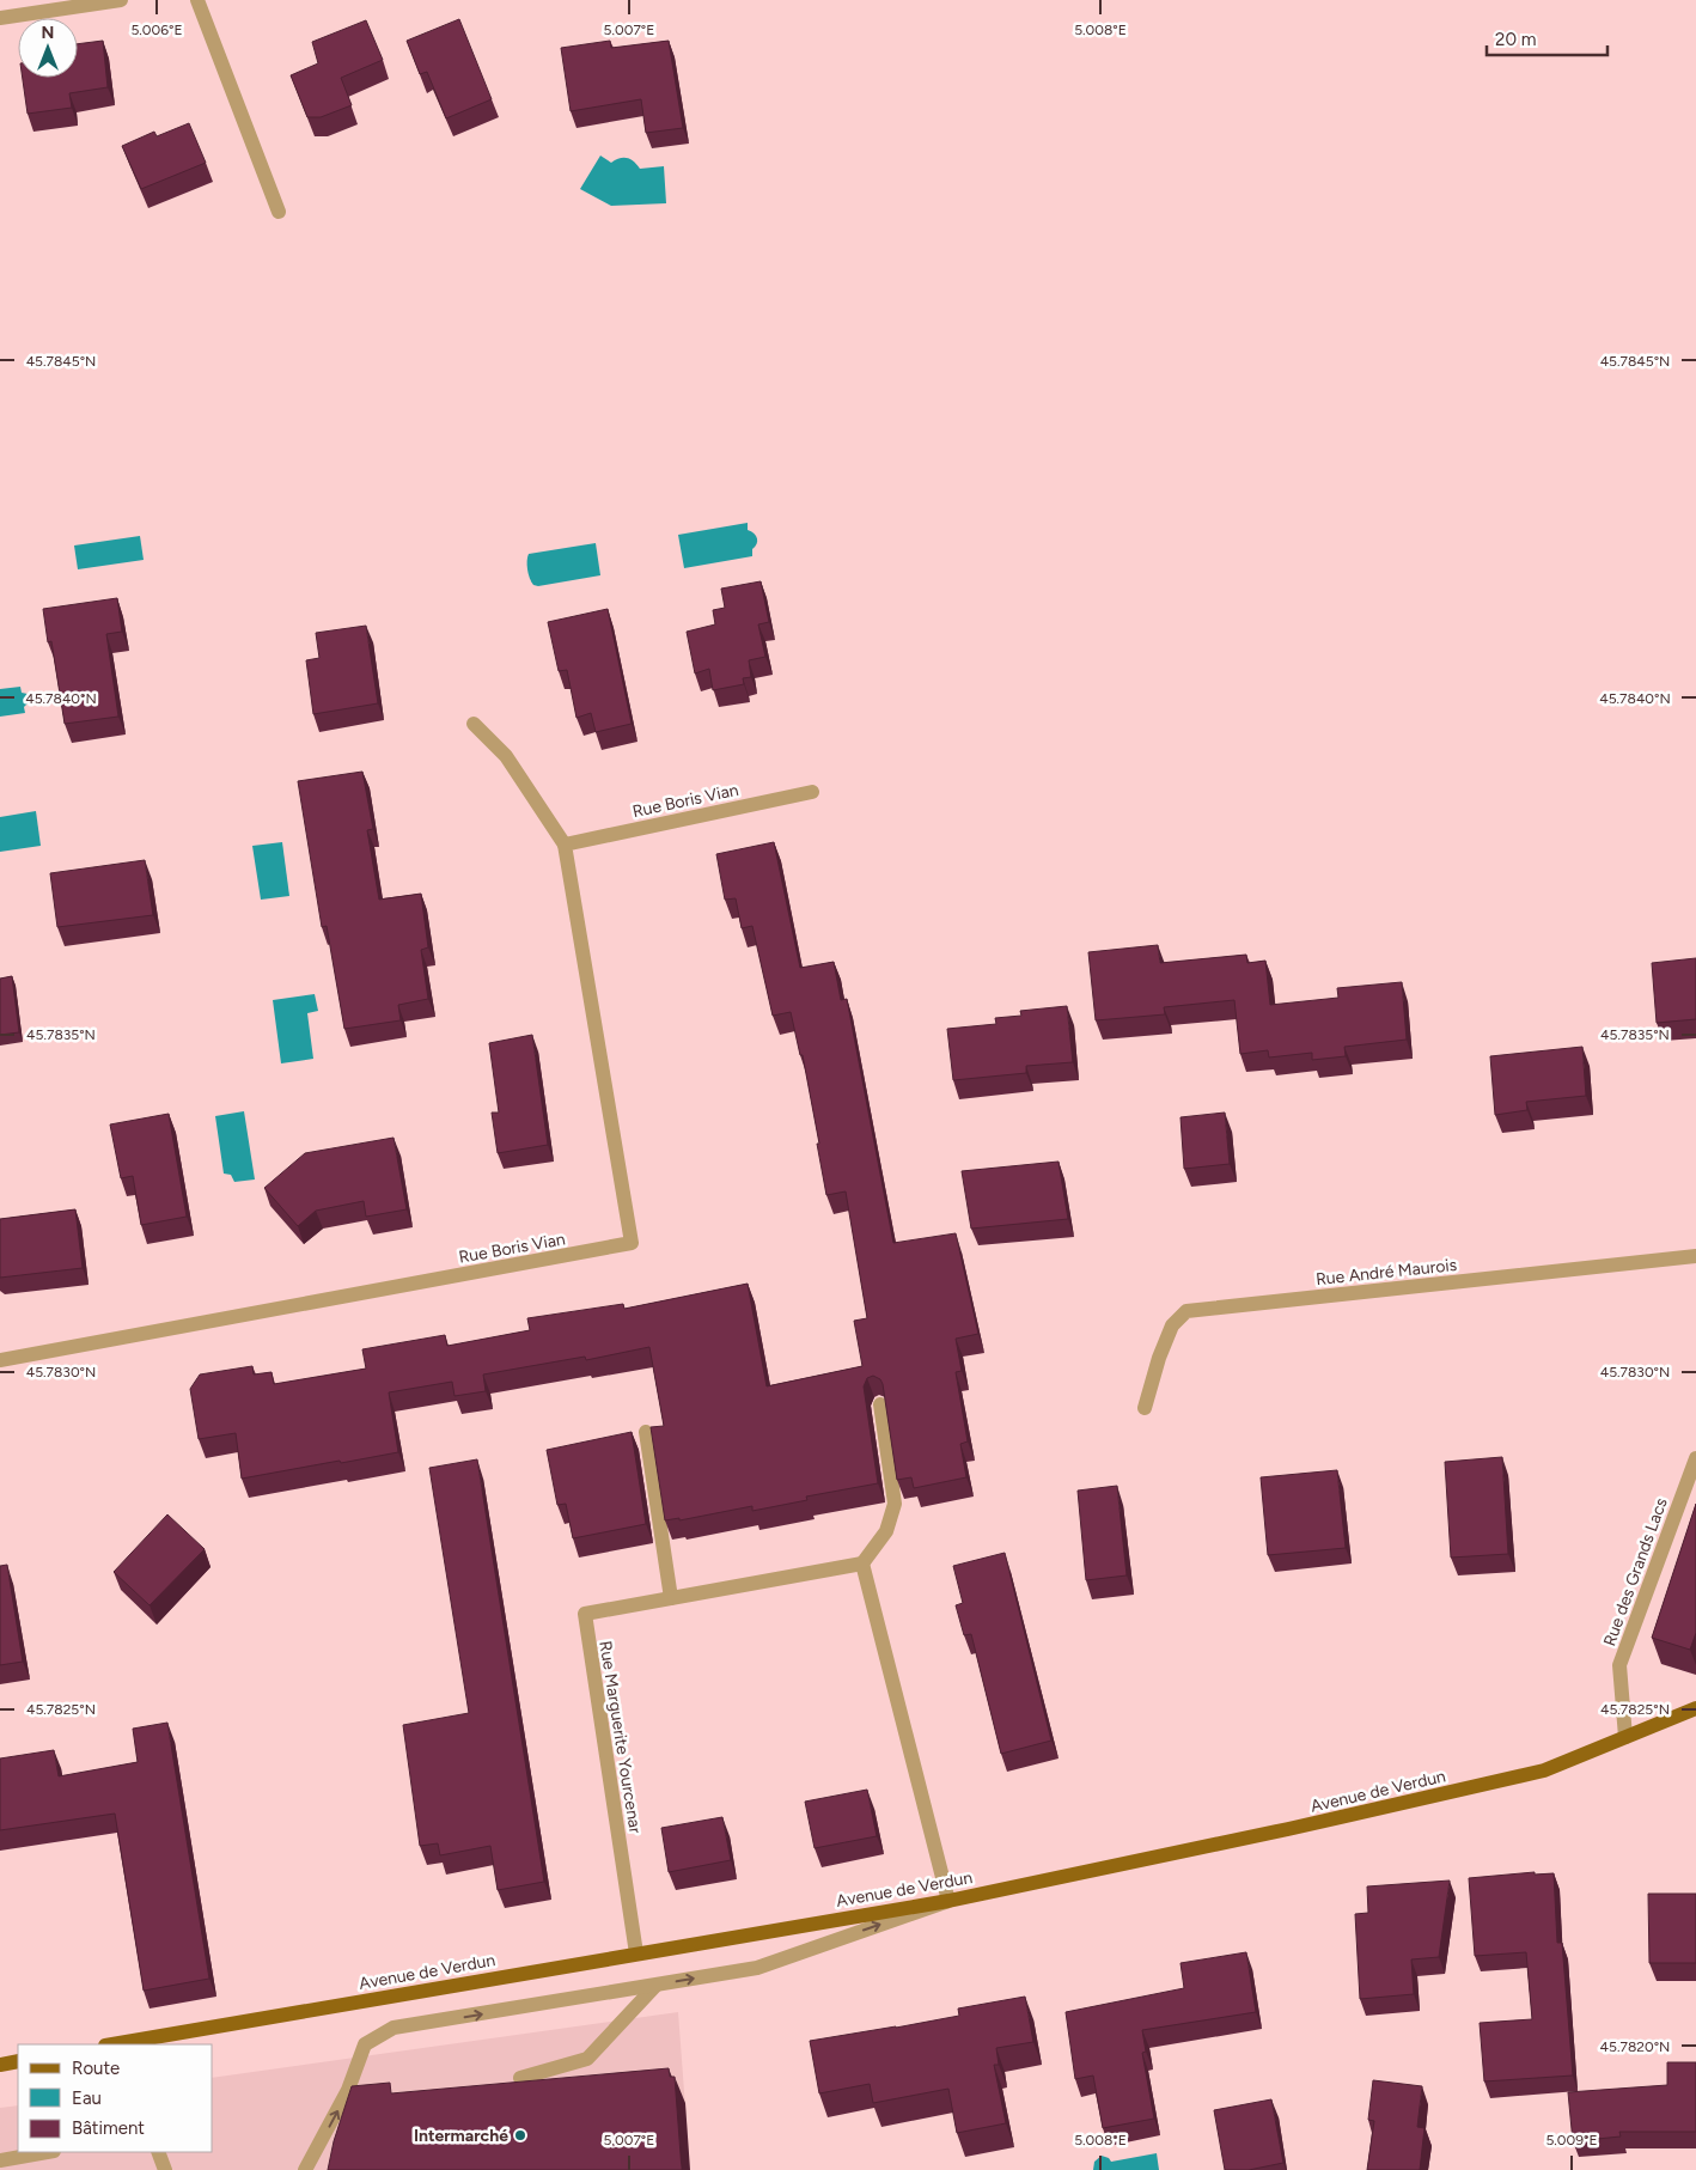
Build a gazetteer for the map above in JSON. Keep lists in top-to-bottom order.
{
  "streets": {
    "main road": ["Avenue de Verdun"],
    "street": [
      "Rue Boris Vian",
      "Rue André Maurois",
      "Rue des Grands Lacs",
      "Rue Marguerite Yourcenar"
    ]
  },
  "crossings": [
    ["Rue des Grands Lacs", "Avenue de Verdun"],
    ["Rue Marguerite Yourcenar", "Avenue de Verdun"]
  ],
  "places": ["Intermarché"],
  "legend": ["Route", "Eau", "Bâtiment"],
  "scale_bar": "20 m",
  "north": "top",
  "coordinates": [
    "5.006°E",
    "5.007°E",
    "5.008°E",
    "45.7845°N",
    "45.7840°N",
    "45.7835°N",
    "45.7830°N",
    "45.7825°N",
    "45.7820°N",
    "5.009°E"
  ]
}
